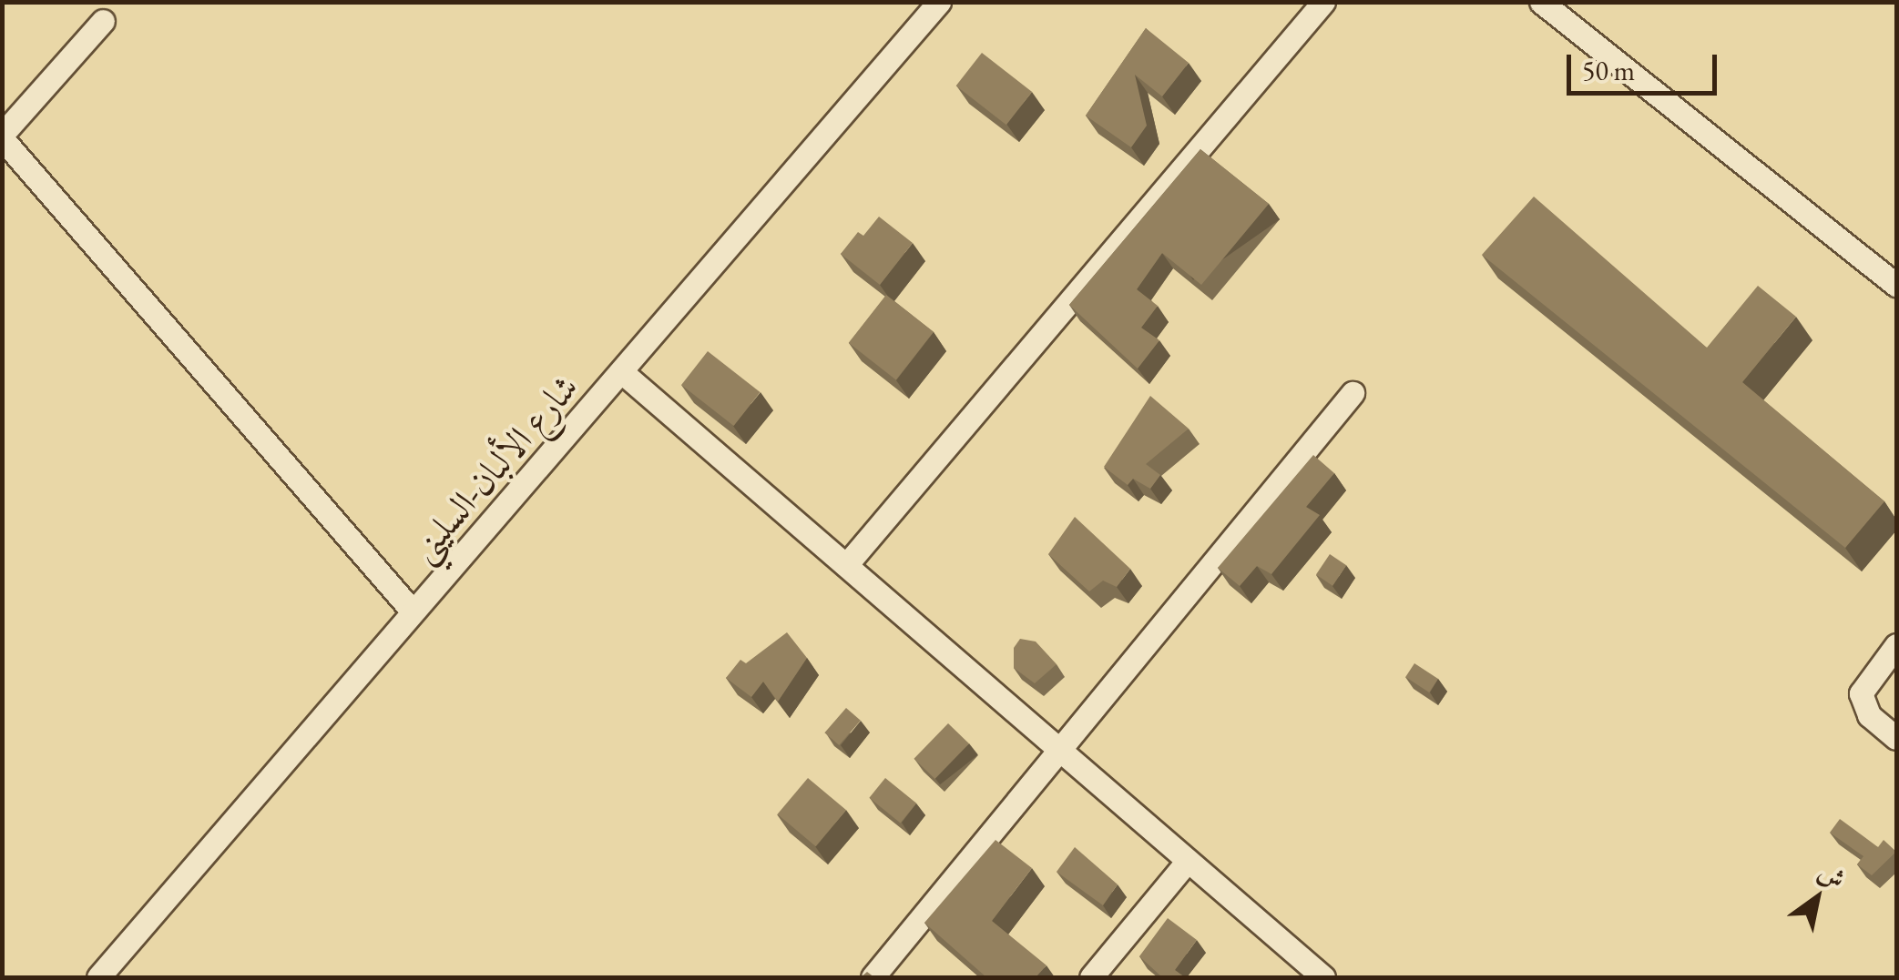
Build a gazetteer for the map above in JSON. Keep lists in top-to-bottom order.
{
  "streets": {
    "street": ["شارع الألبان-السليني"]
  },
  "scale_bar": "50 m",
  "north": "top right"
}
